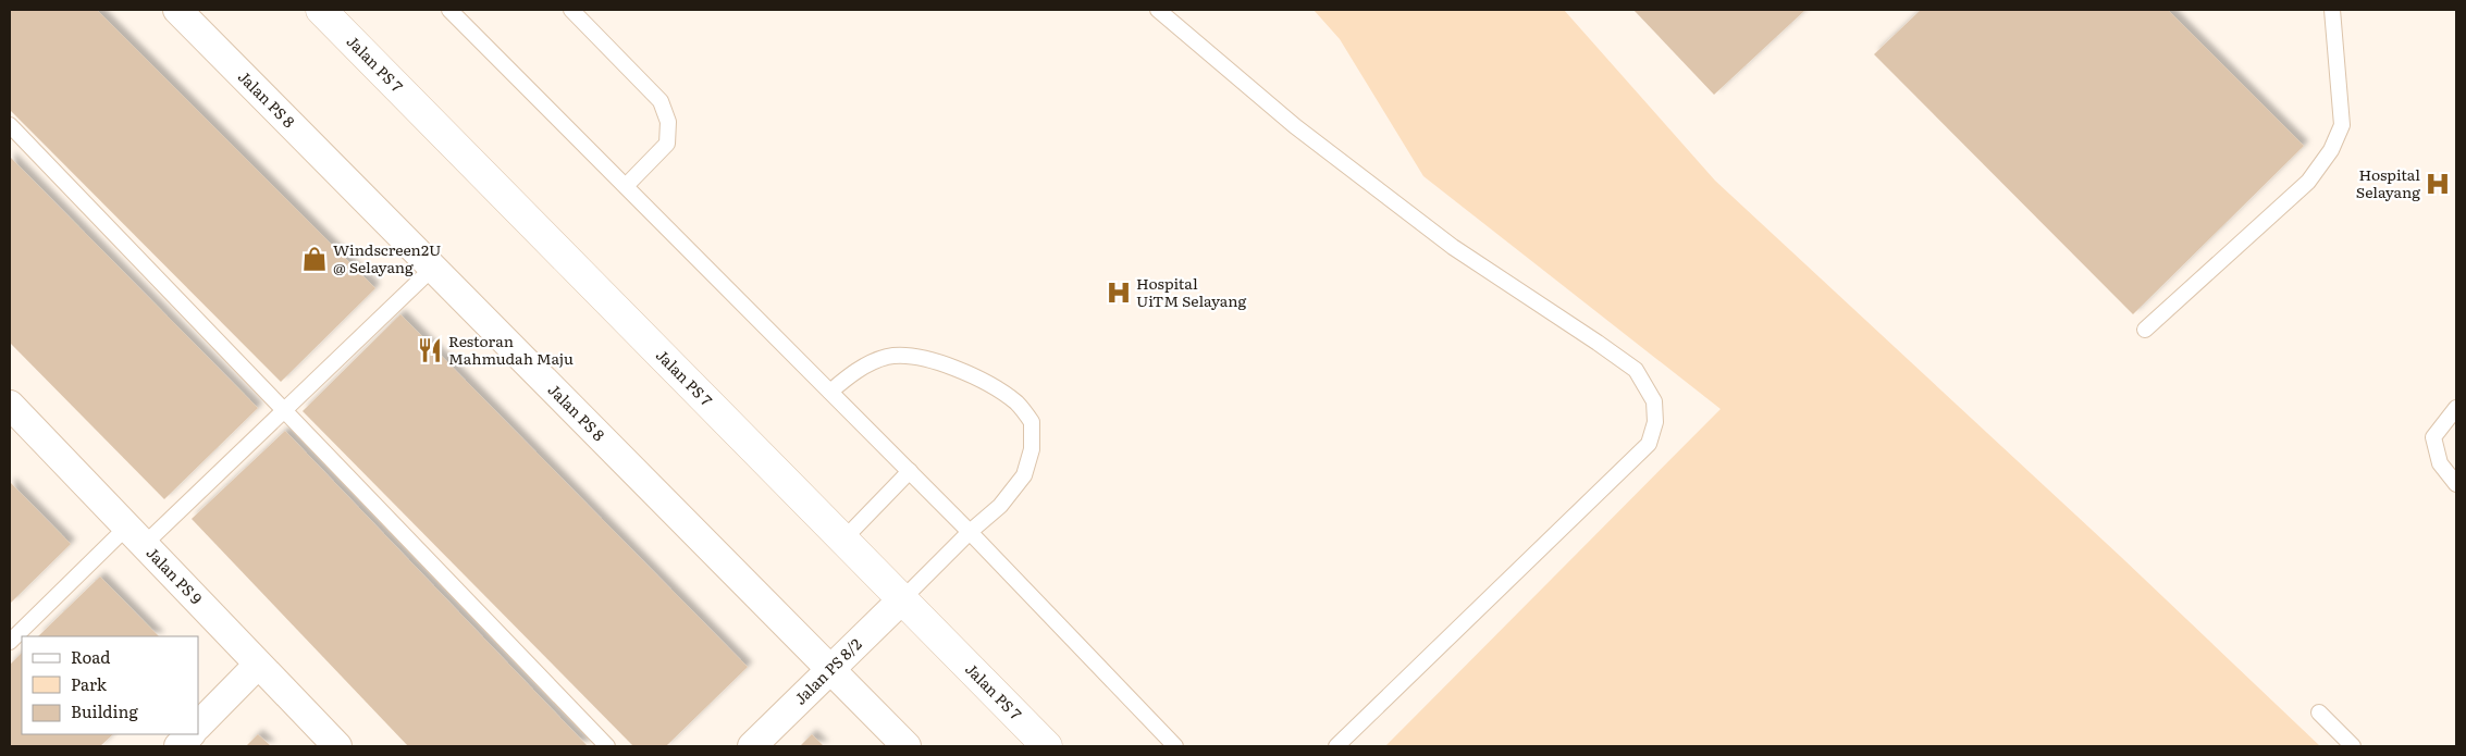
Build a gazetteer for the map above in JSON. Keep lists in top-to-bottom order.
{
  "streets": {
    "street": [
      "Jalan PS 7",
      "Jalan PS 8",
      "Jalan PS 9",
      "Jalan PS 8/2"
    ]
  },
  "crossings": [
    ["Jalan PS 7", "Jalan PS 8/2"],
    ["Jalan PS 8", "Jalan PS 8/2"]
  ],
  "places": {
    "hospital": ["Hospital Selayang", "Hospital UiTM Selayang"],
    "shop": ["Windscreen2U @ Selayang"],
    "restaurant": ["Restoran Mahmudah Maju"]
  },
  "legend": ["Road", "Park", "Building"]
}
